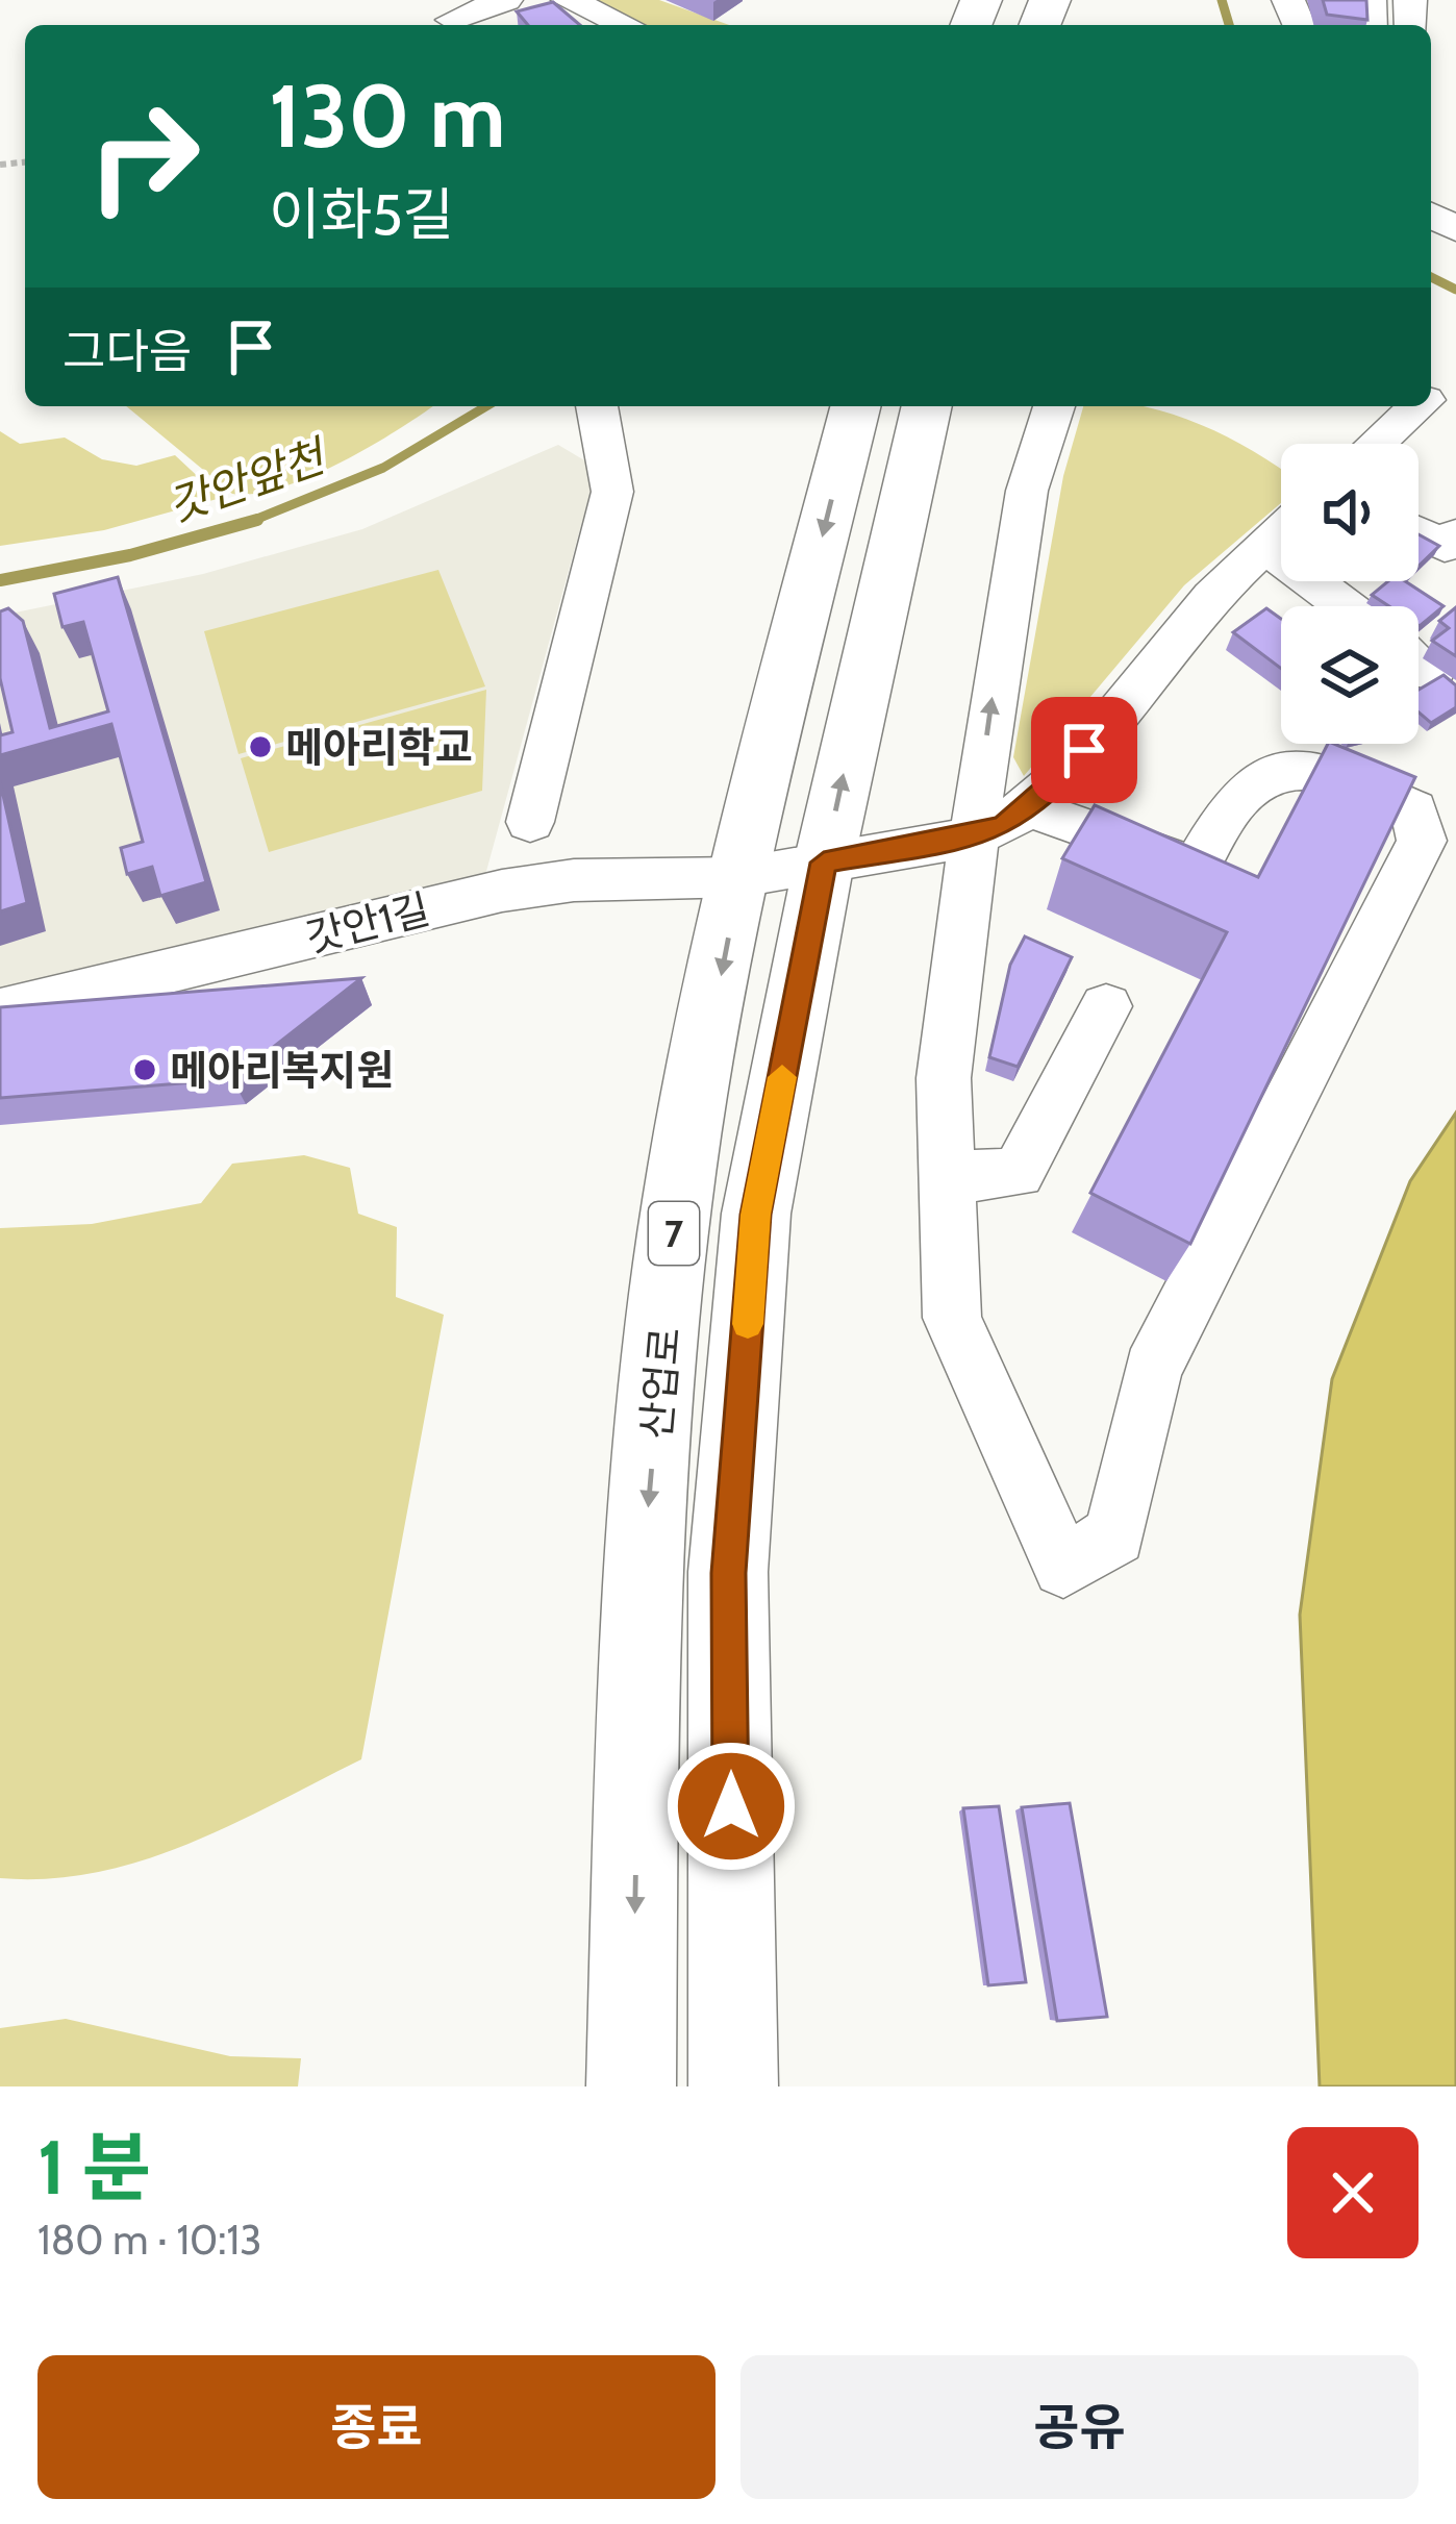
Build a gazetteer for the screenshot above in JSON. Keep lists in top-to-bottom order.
{
  "streets": {
    "main road": ["7", "산업로"],
    "street": ["갓안1길"]
  },
  "crossings": [
    ["갓안1길", "산업로"]
  ],
  "water": ["갓안앞천"],
  "places": ["메아리학교", "메아리복지원"],
  "page": {
    "turn": ["130 m", "이화5길"],
    "then": "그다음",
    "heading": ["1 분", "180 m · 10:13"],
    "buttons": ["종료", "공유"]
  }
}
